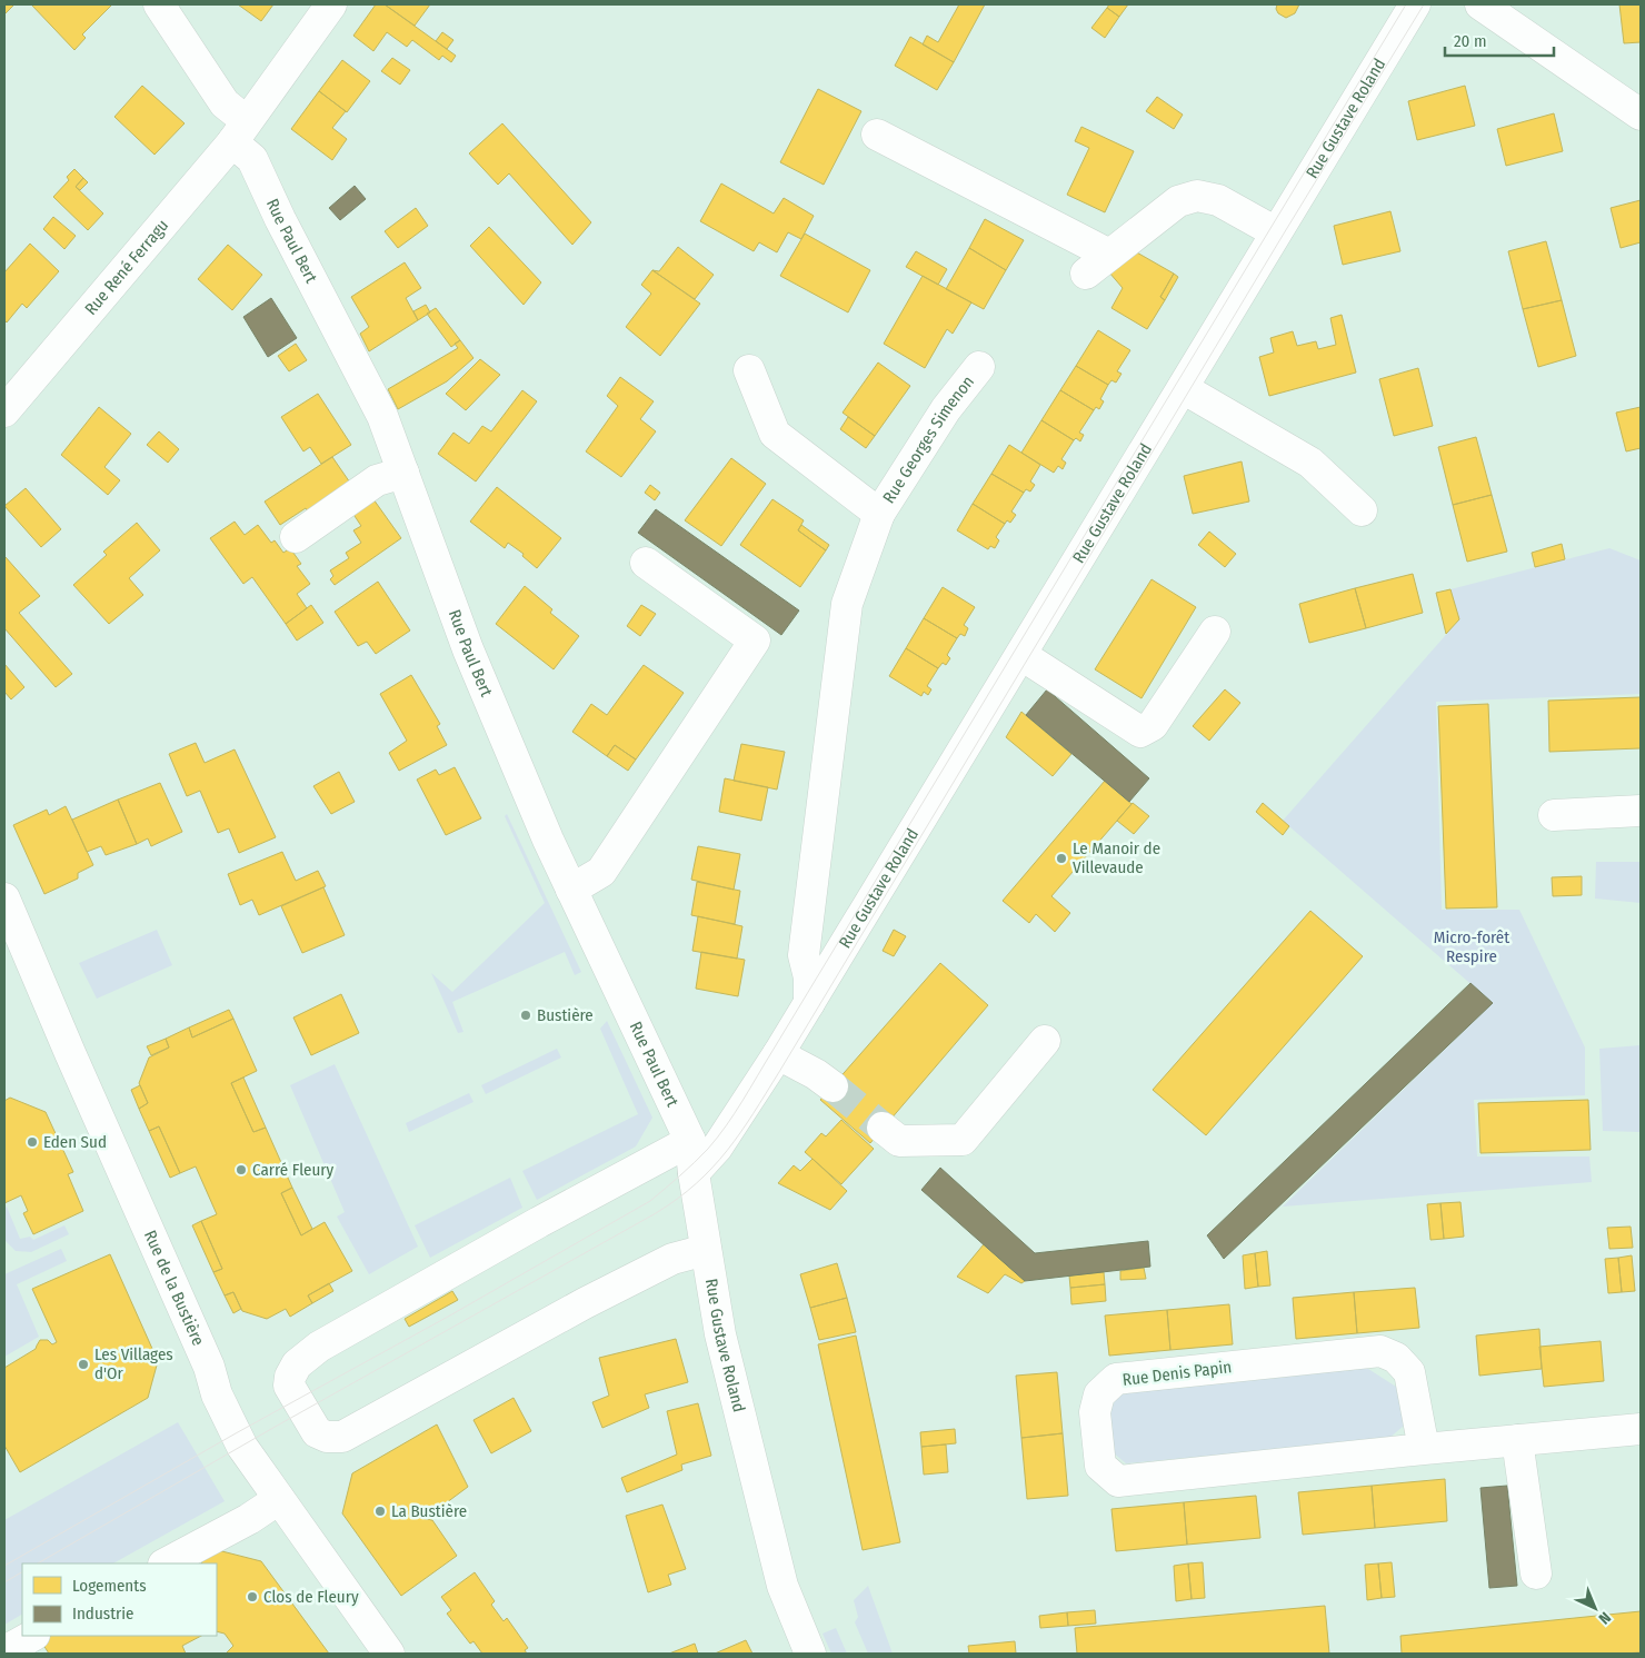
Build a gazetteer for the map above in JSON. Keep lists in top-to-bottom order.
{
  "streets": {
    "street": [
      "Rue Gustave Roland",
      "Rue Paul Bert",
      "Rue René Ferragu",
      "Rue Georges Simenon",
      "Rue de la Bustière",
      "Rue Denis Papin"
    ]
  },
  "crossings": [
    ["Rue Gustave Roland", "Rue Paul Bert"],
    ["Rue Paul Bert", "Rue René Ferragu"]
  ],
  "parks": ["Micro-forêt Respire"],
  "places": [
    "Le Manoir de Villevaude",
    "Bustière",
    "Eden Sud",
    "Carré Fleury",
    "Les Villages d'Or",
    "La Bustière",
    "Clos de Fleury"
  ],
  "legend": ["Logements", "Industrie"],
  "scale_bar": "20 m",
  "north": "bottom right"
}
